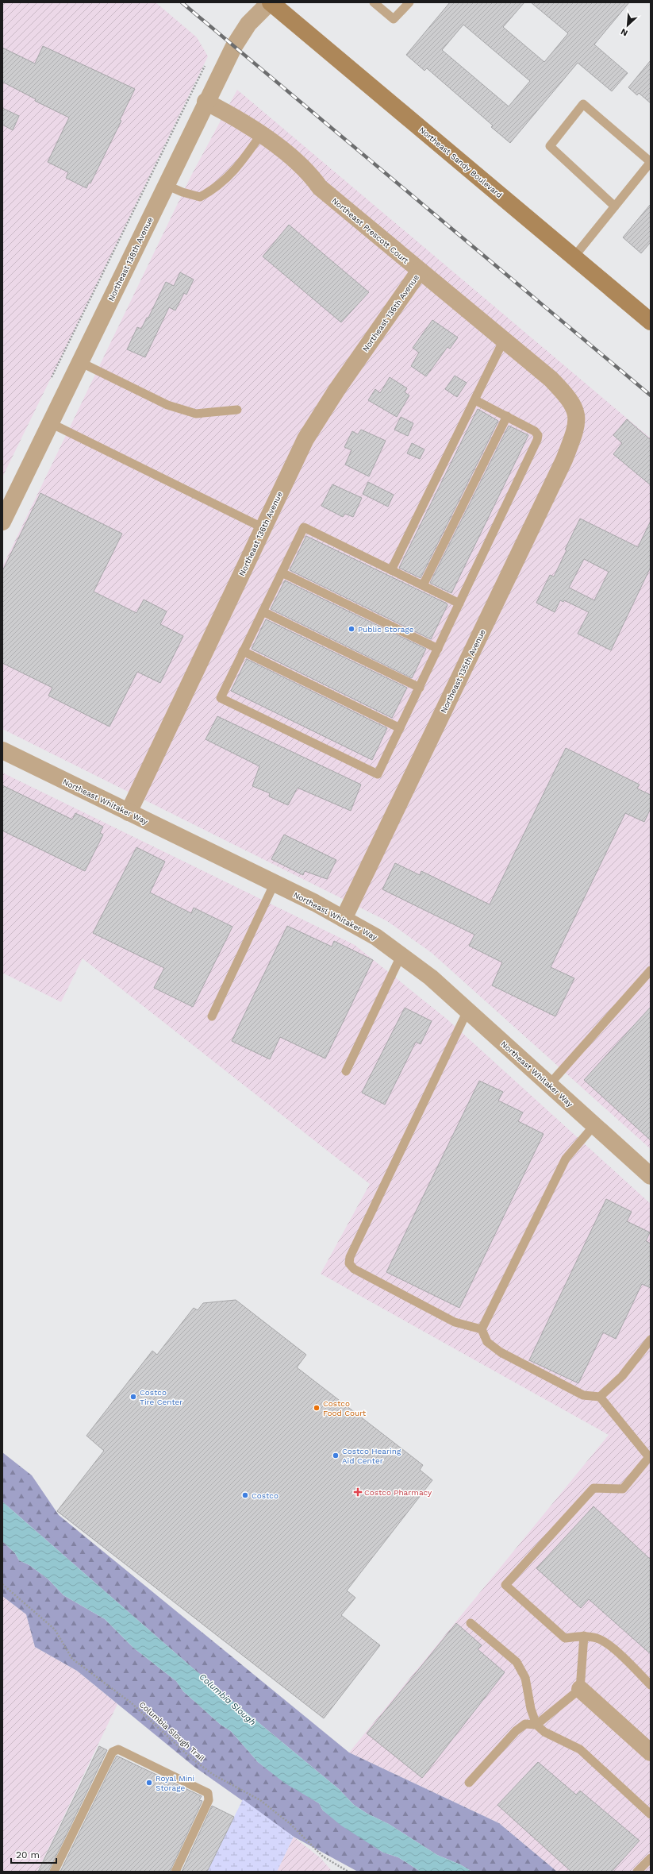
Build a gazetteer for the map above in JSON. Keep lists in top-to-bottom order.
{
  "streets": {
    "main road": ["Northeast Sandy Boulevard"],
    "street": [
      "Northeast Prescott Court",
      "Northeast 138th Avenue",
      "Northeast 136th Avenue",
      "Northeast 135th Avenue",
      "Northeast Whitaker Way"
    ],
    "path": ["Columbia Slough Trail"]
  },
  "crossings": [
    ["Northeast Sandy Boulevard", "Northeast 138th Avenue"],
    ["Northeast Prescott Court", "Northeast 138th Avenue"],
    ["Northeast Prescott Court", "Northeast 136th Avenue"],
    ["Northeast Prescott Court", "Northeast 135th Avenue"],
    ["Northeast 136th Avenue", "Northeast Whitaker Way"],
    ["Northeast 135th Avenue", "Northeast Whitaker Way"]
  ],
  "water": ["Columbia Slough"],
  "places": {
    "other": [
      "Public Storage",
      "Costco Tire Center",
      "Costco Food Court",
      "Costco Hearing Aid Center",
      "Costco",
      "Royal Mini Storage"
    ],
    "health": ["Costco Pharmacy"]
  },
  "scale_bar": "20 m",
  "north": "bottom left"
}
